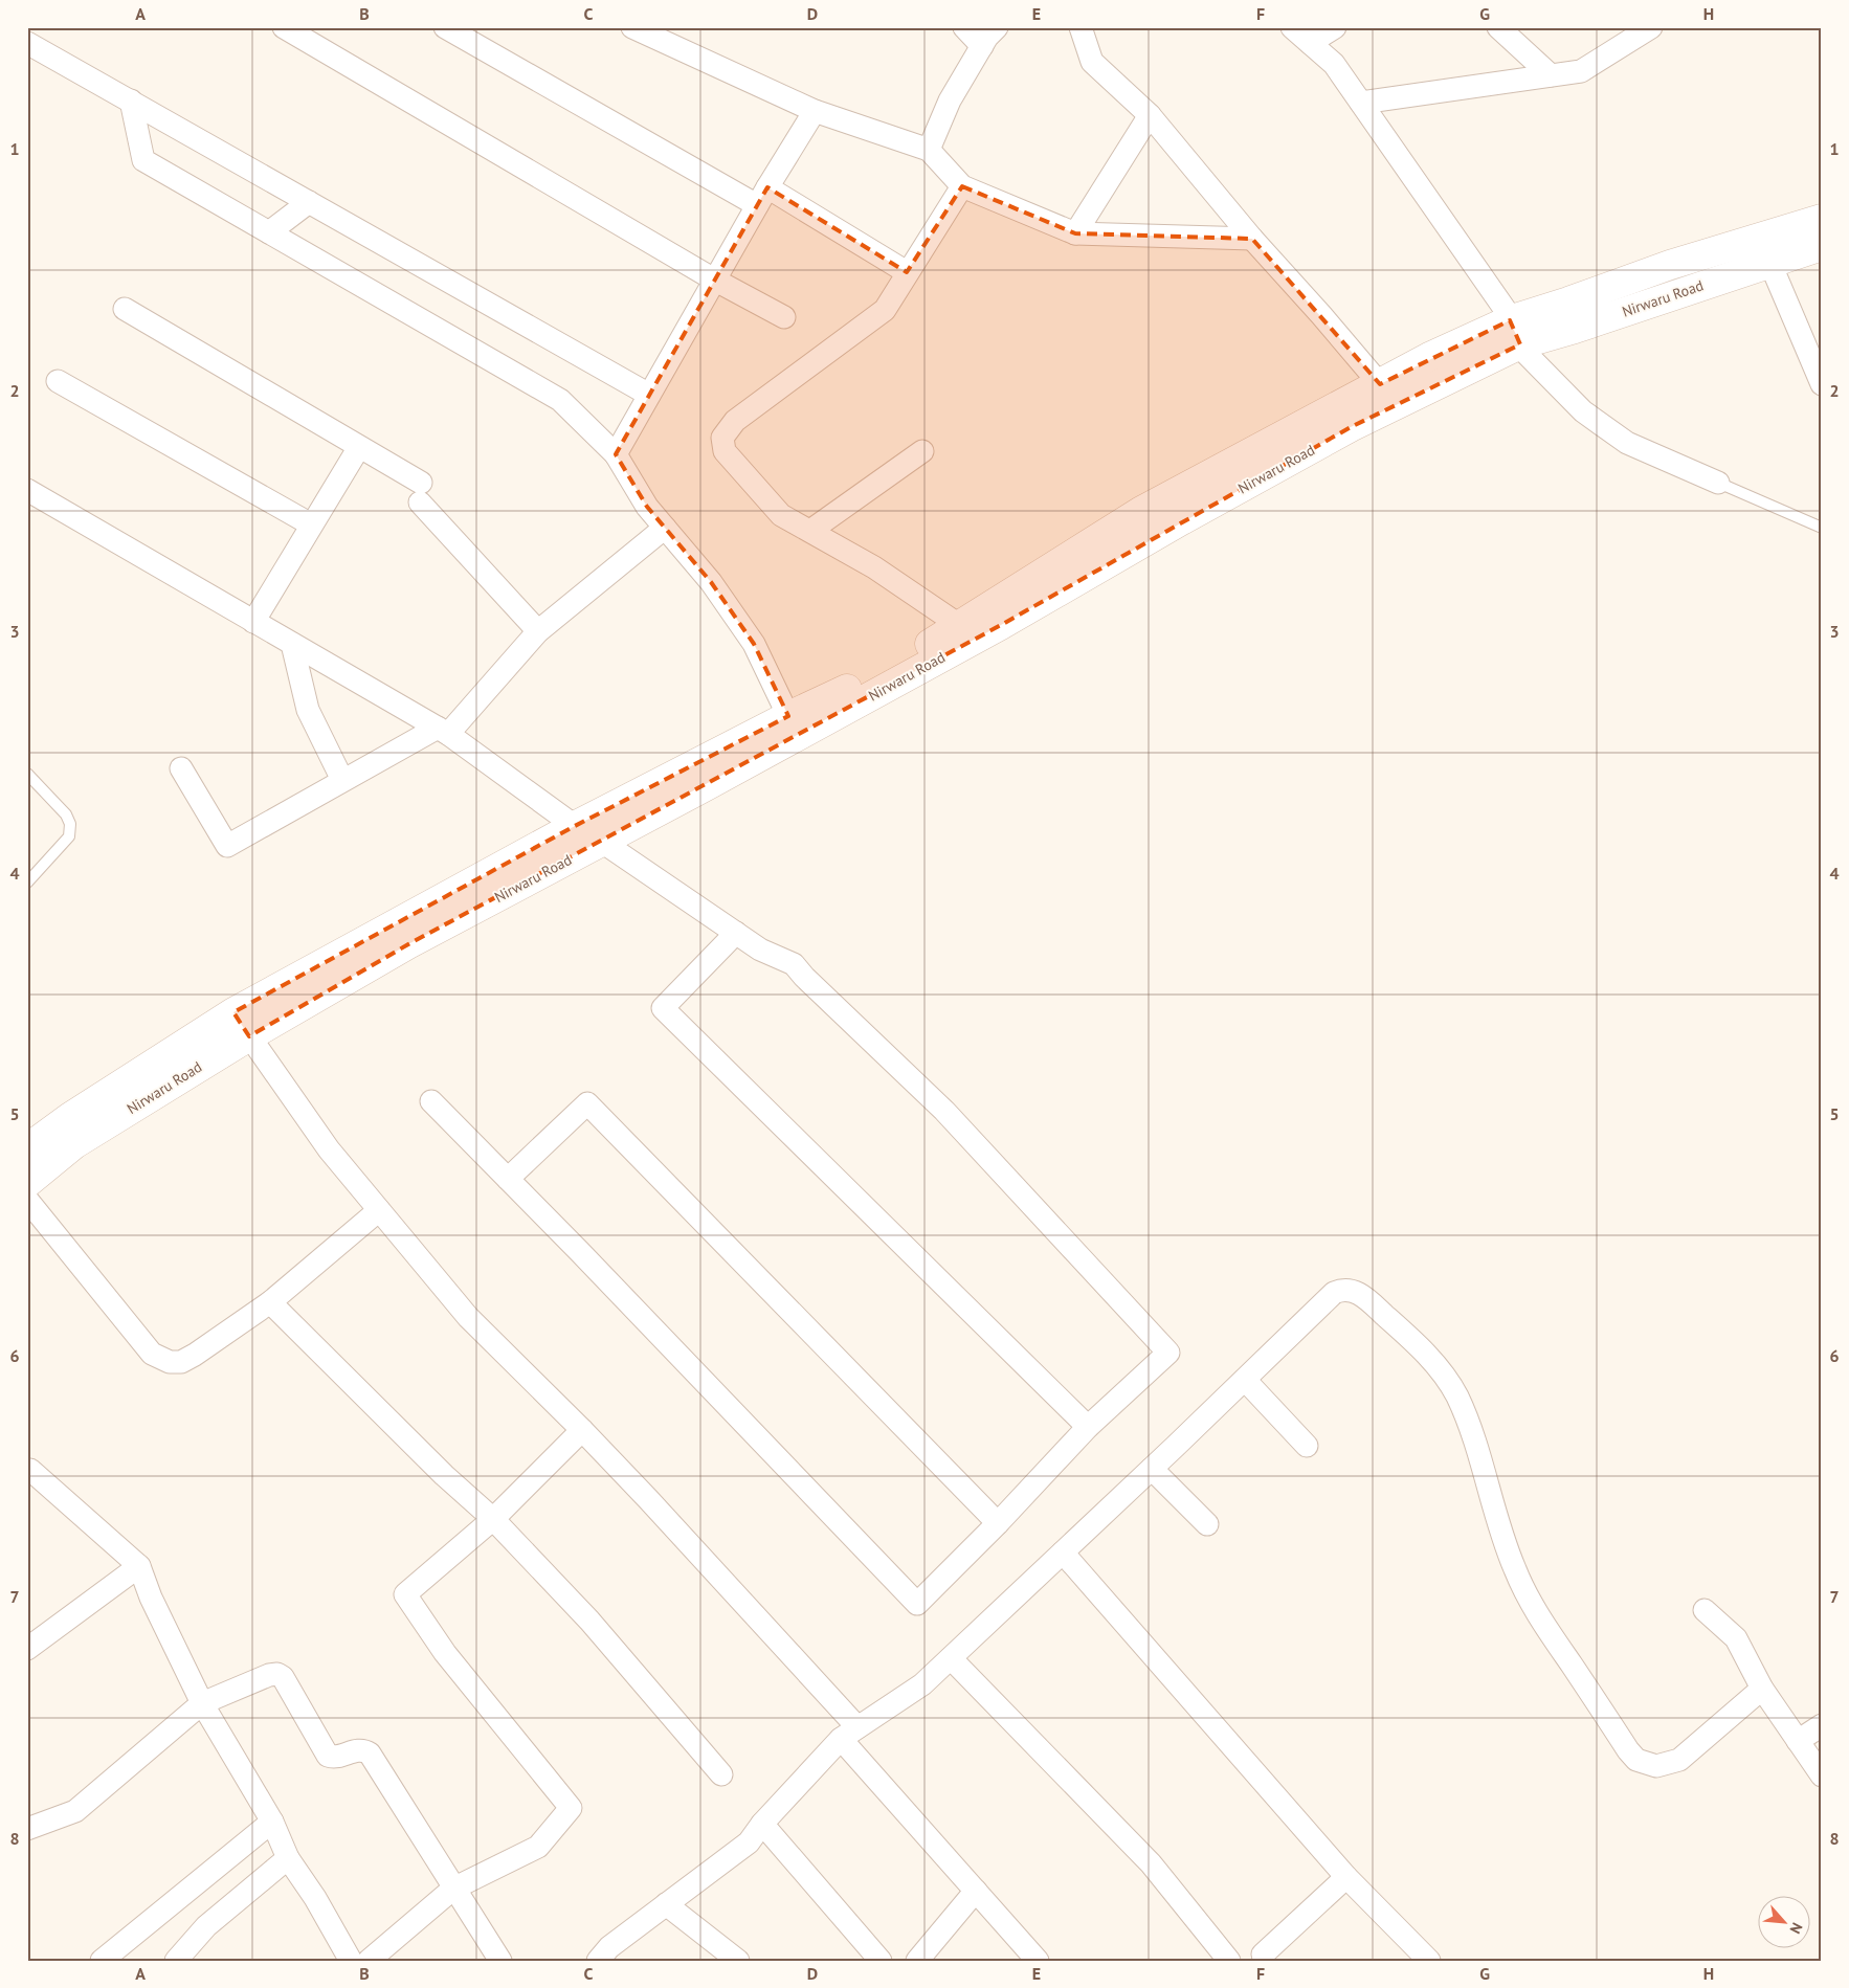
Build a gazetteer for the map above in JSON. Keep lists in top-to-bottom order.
{
  "streets": {
    "street": ["Nirwaru Road"]
  },
  "north": "bottom right",
  "grid": {
    "columns": [
      "A",
      "B",
      "C",
      "D",
      "E",
      "F",
      "G",
      "H"
    ],
    "rows": [
      "1",
      "2",
      "3",
      "4",
      "5",
      "6",
      "7",
      "8"
    ]
  }
}
